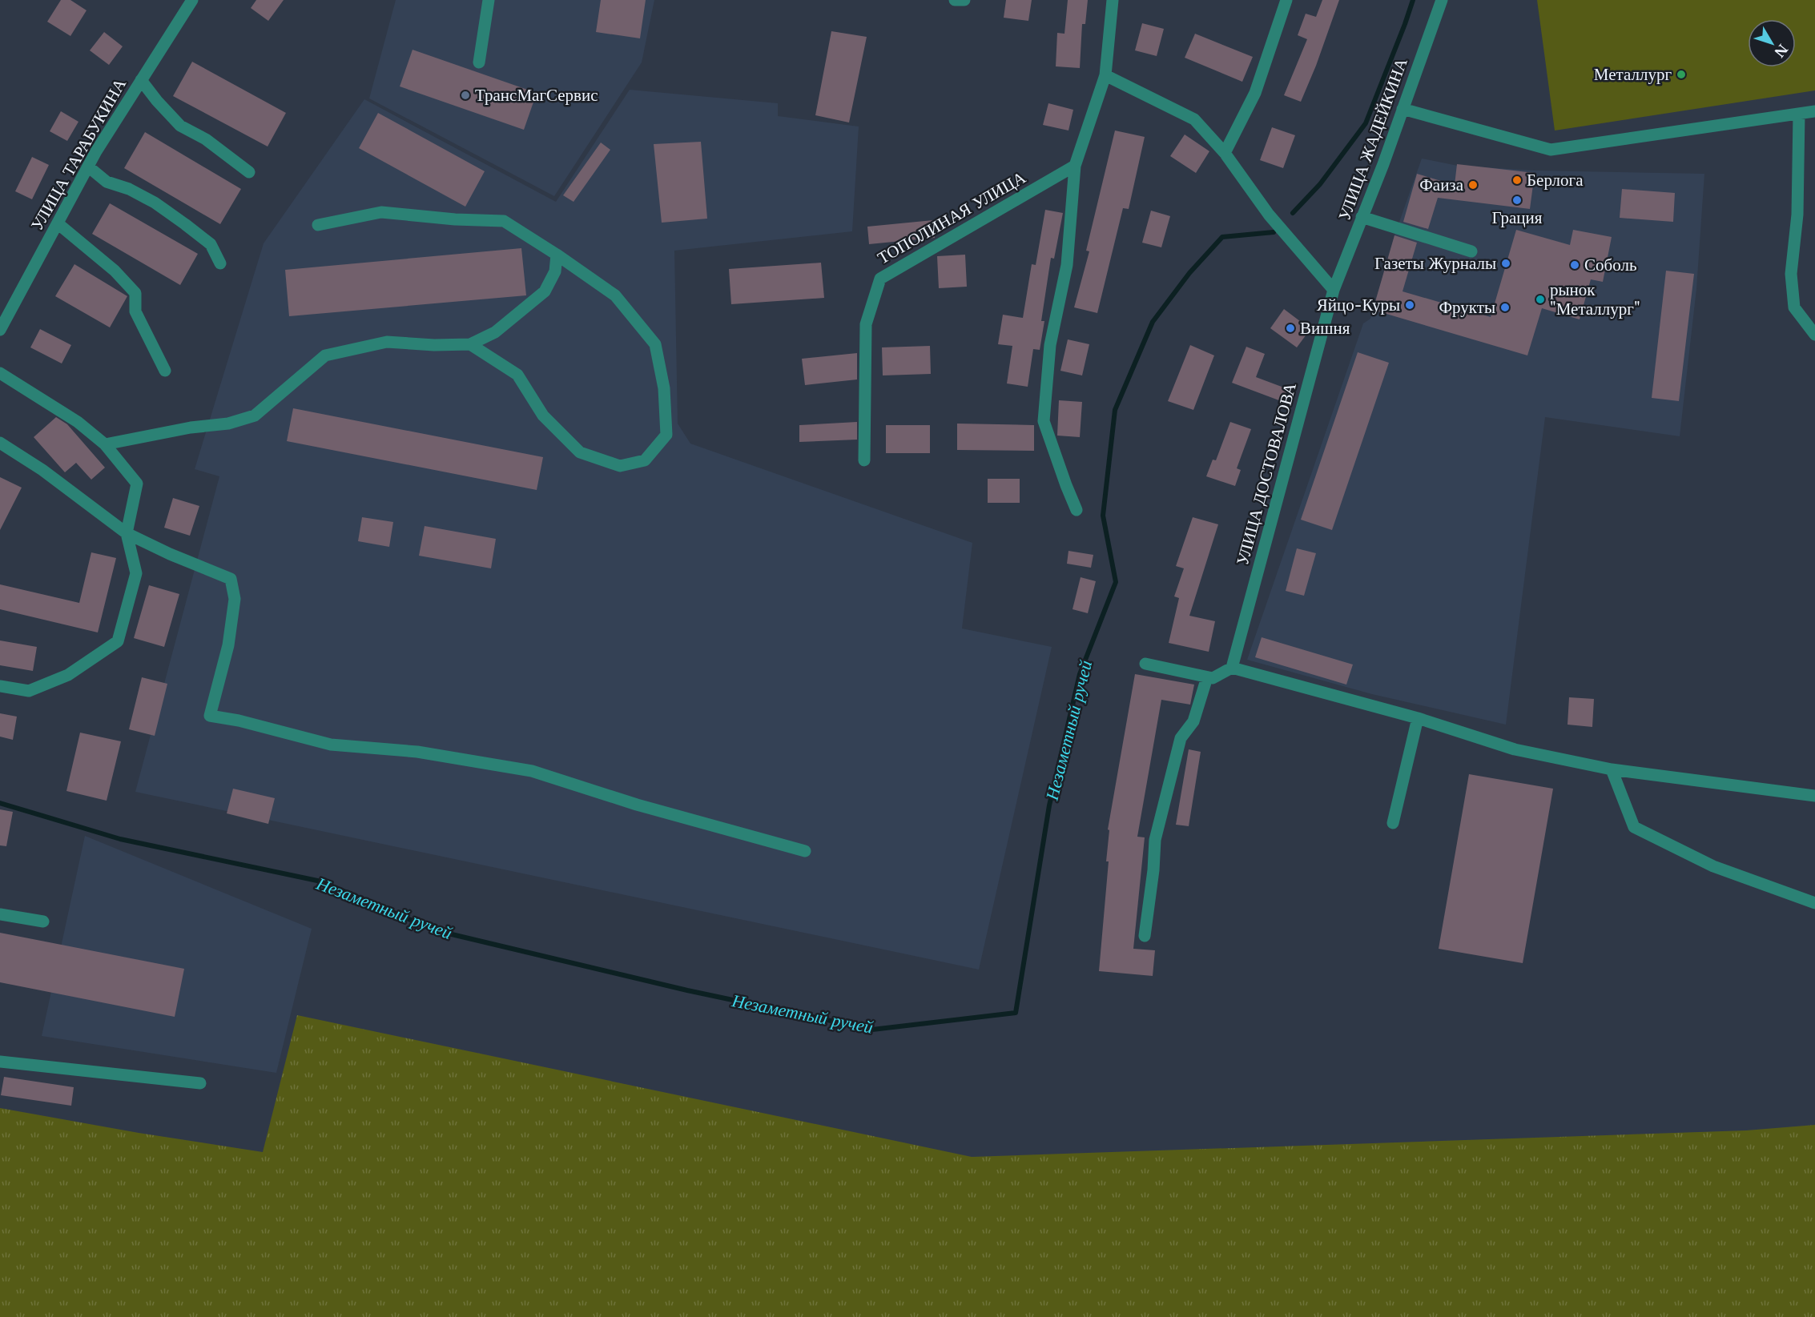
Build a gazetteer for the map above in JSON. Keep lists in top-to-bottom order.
{
  "streets": {
    "street": [
      "УЛИЦА ЖАДЕЙКИНА",
      "УЛИЦА ТАРАБУКИНА",
      "ТОПОЛИНАЯ УЛИЦА",
      "УЛИЦА ДОСТОВАЛОВА"
    ]
  },
  "crossings": [
    ["УЛИЦА ЖАДЕЙКИНА", "УЛИЦА ДОСТОВАЛОВА"]
  ],
  "water": ["Незаметный ручей"],
  "places": [
    "Металлург",
    "ТрансМагСервис",
    "Берлога",
    "Фаиза",
    "Грация",
    "Газеты Журналы",
    "Соболь",
    "рынок \"Металлург\"",
    "Яйцо-Куры",
    "Фрукты",
    "Вишня"
  ],
  "north": "bottom right"
}
